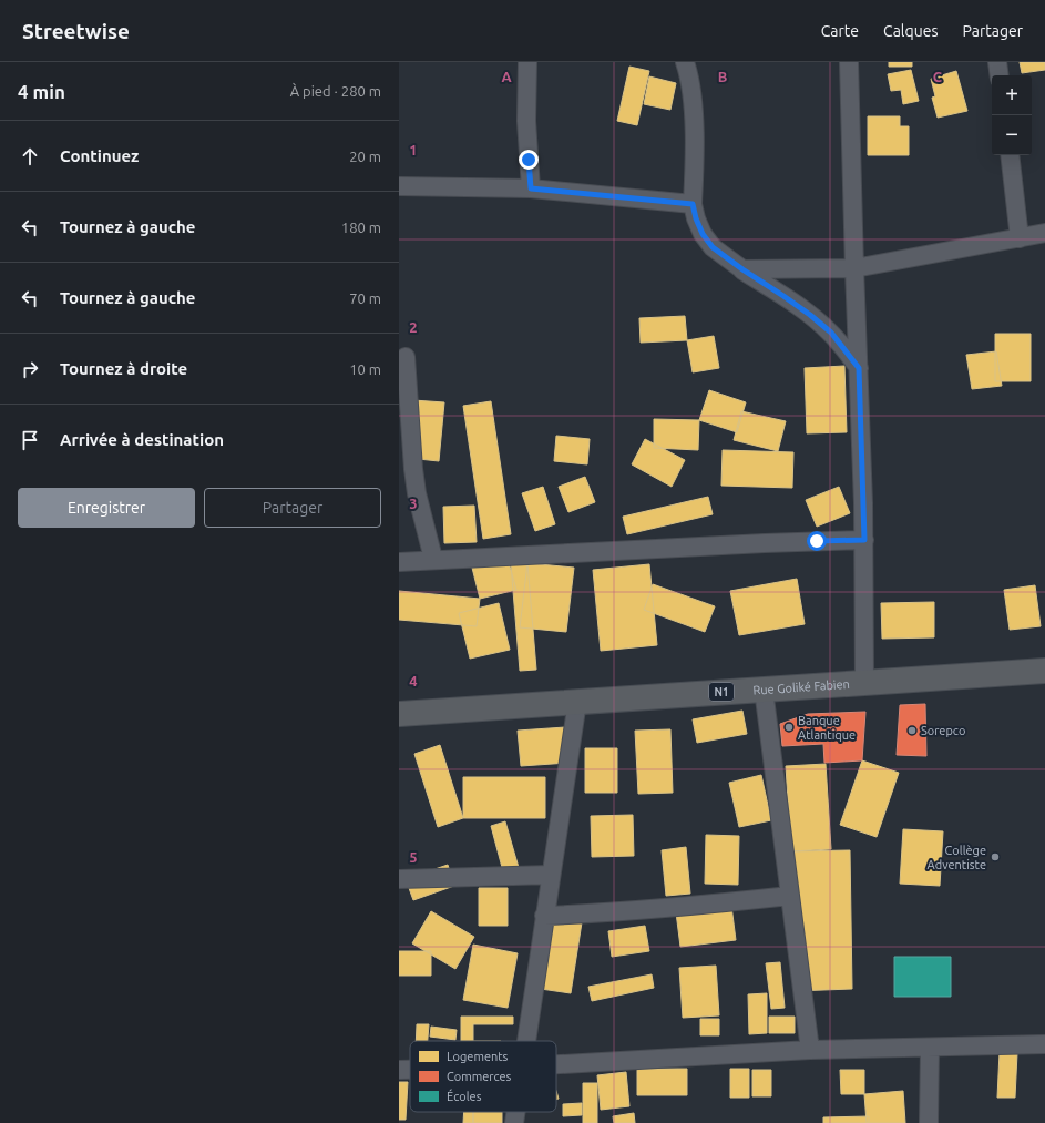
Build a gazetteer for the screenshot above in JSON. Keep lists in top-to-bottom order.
{
  "streets": {
    "highway": ["Rue Goliké Fabien", "N1"]
  },
  "places": ["Banque Atlantique", "Sorepco", "Collège Adventiste"],
  "legend": ["Logements", "Commerces", "Écoles"],
  "page": {
    "header": "Streetwise",
    "nav": ["Carte", "Calques", "Partager"],
    "heading": ["4 min", "À pied · 280 m"],
    "map_buttons": ["+", "−"],
    "list": [
      ["Continuez", "20 m"],
      ["Tournez à gauche", "180 m"],
      ["Tournez à gauche", "70 m"],
      ["Tournez à droite", "10 m"],
      "Arrivée à destination"
    ],
    "buttons": ["Enregistrer", "Partager"]
  },
  "grid": {
    "columns": ["A", "B", "C"],
    "rows": [
      "1",
      "2",
      "3",
      "4",
      "5"
    ]
  }
}
